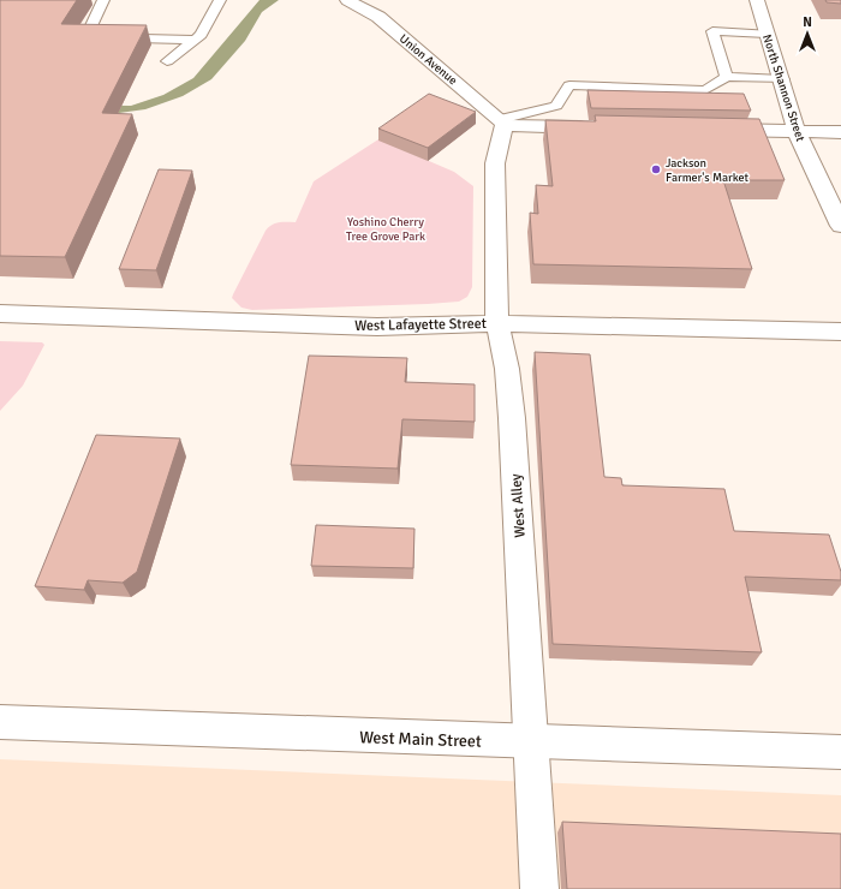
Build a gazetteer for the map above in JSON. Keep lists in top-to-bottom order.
{
  "streets": {
    "street": [
      "Union Avenue",
      "North Shannon Street",
      "West Lafayette Street",
      "West Alley",
      "West Main Street"
    ]
  },
  "crossings": [
    ["Union Avenue", "West Alley"],
    ["West Lafayette Street", "West Alley"],
    ["West Alley", "West Main Street"]
  ],
  "parks": ["Yoshino Cherry Tree Grove Park"],
  "places": ["Jackson Farmer's Market"],
  "north": "top"
}
